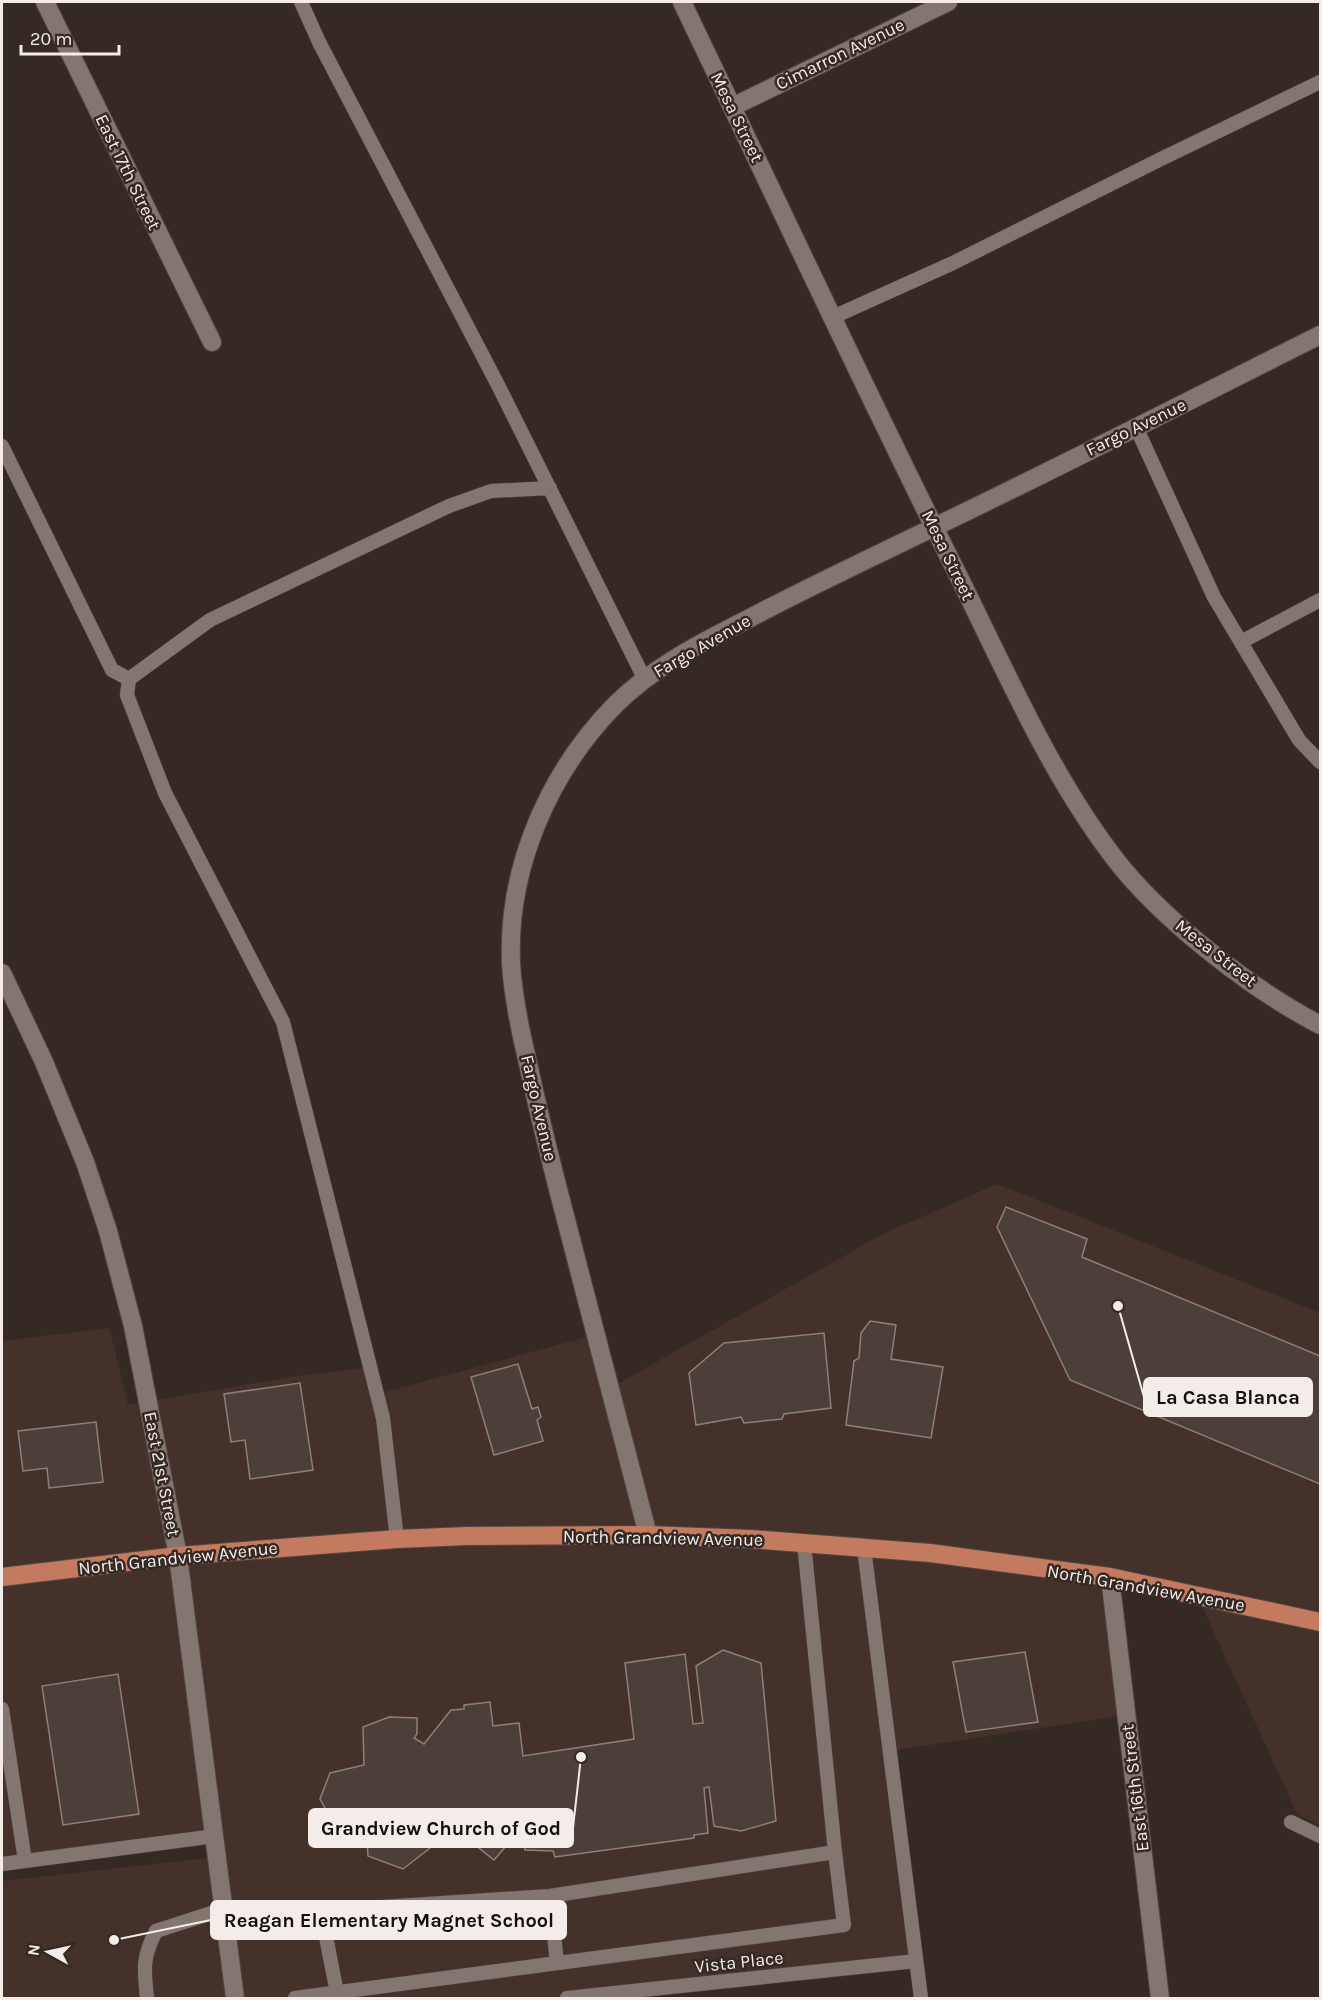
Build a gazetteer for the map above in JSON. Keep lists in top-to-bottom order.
{
  "streets": {
    "main road": ["North Grandview Avenue"],
    "street": [
      "Cimarron Avenue",
      "Mesa Street",
      "East 17th Street",
      "Fargo Avenue",
      "East 21st Street",
      "East 16th Street"
    ],
    "lane": ["Vista Place"]
  },
  "crossings": [
    ["Cimarron Avenue", "Mesa Street"],
    ["Mesa Street", "Fargo Avenue"],
    ["Fargo Avenue", "North Grandview Avenue"],
    ["East 21st Street", "North Grandview Avenue"],
    ["North Grandview Avenue", "East 16th Street"]
  ],
  "places": ["La Casa Blanca", "Grandview Church of God", "Reagan Elementary Magnet School"],
  "scale_bar": "20 m",
  "north": "left"
}
